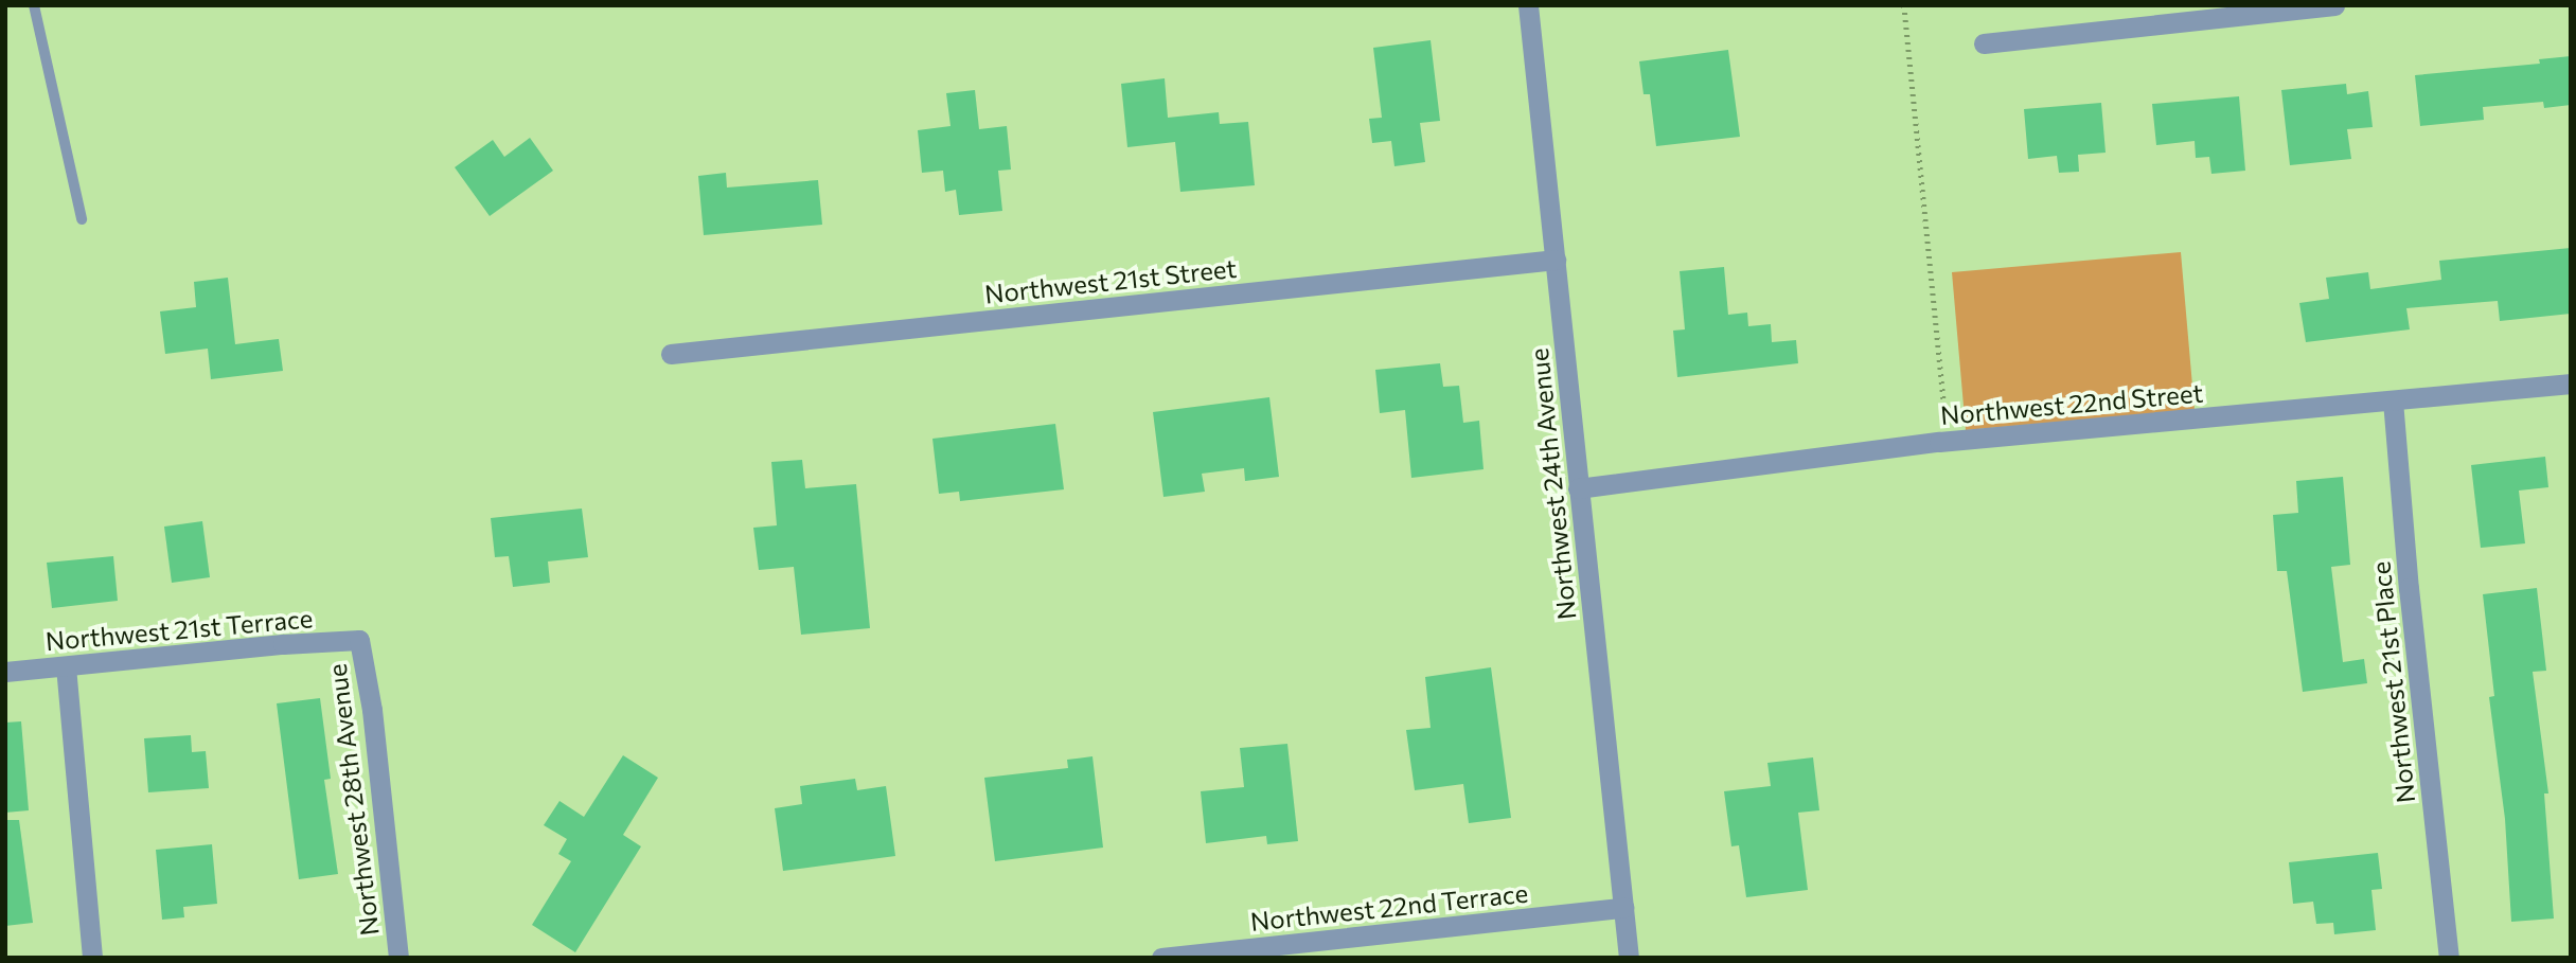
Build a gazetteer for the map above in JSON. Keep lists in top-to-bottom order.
{
  "streets": {
    "street": [
      "Northwest 21st Street",
      "Northwest 22nd Street",
      "Northwest 24th Avenue",
      "Northwest 21st Terrace",
      "Northwest 21st Place",
      "Northwest 28th Avenue",
      "Northwest 22nd Terrace"
    ]
  },
  "crossings": [
    ["Northwest 21st Street", "Northwest 24th Avenue"],
    ["Northwest 22nd Street", "Northwest 24th Avenue"],
    ["Northwest 22nd Street", "Northwest 21st Place"],
    ["Northwest 24th Avenue", "Northwest 22nd Terrace"],
    ["Northwest 21st Terrace", "Northwest 28th Avenue"]
  ]
}
